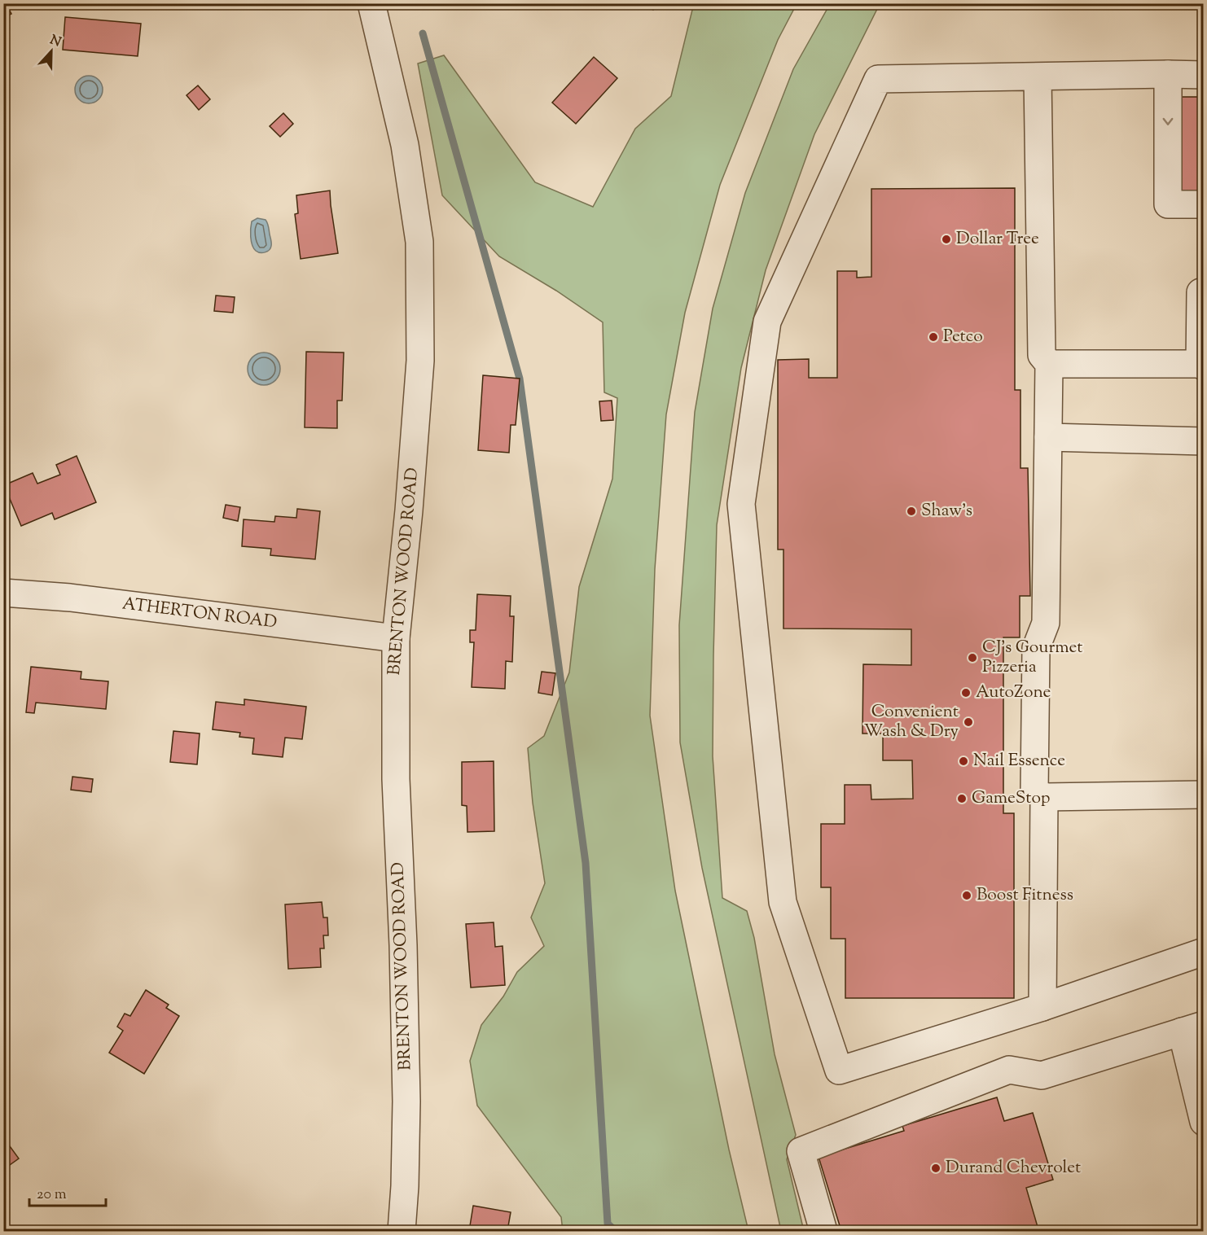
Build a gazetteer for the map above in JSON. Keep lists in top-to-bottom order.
{
  "streets": {
    "street": ["BRENTON WOOD ROAD", "ATHERTON ROAD"]
  },
  "crossings": [
    ["BRENTON WOOD ROAD", "ATHERTON ROAD"]
  ],
  "places": [
    "Dollar Tree",
    "Petco",
    "Shaw's",
    "CJ's Gourmet Pizzeria",
    "AutoZone",
    "Convenient Wash & Dry",
    "Nail Essence",
    "GameStop",
    "Boost Fitness",
    "Durand Chevrolet"
  ],
  "scale_bar": "20 m",
  "north": "top"
}
